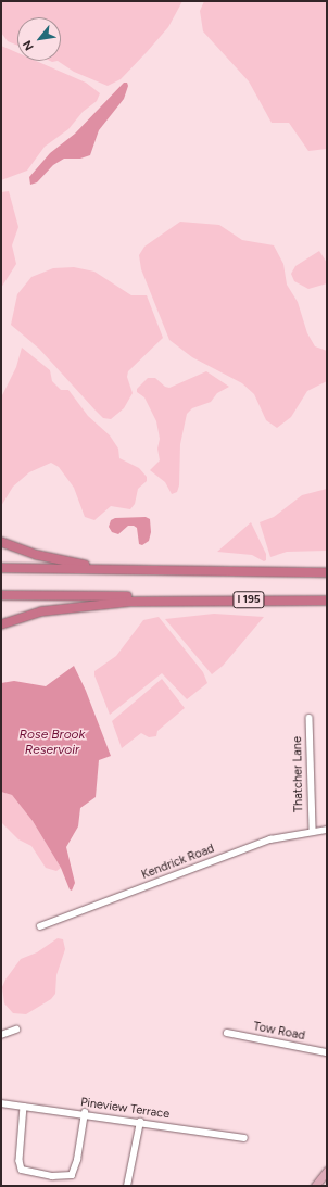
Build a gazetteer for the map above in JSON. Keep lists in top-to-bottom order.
{
  "streets": {
    "highway": ["I 195"],
    "street": [
      "Thatcher Lane",
      "Kendrick Road",
      "Tow Road",
      "Pineview Terrace"
    ]
  },
  "crossings": [
    ["Thatcher Lane", "Kendrick Road"]
  ],
  "water": ["Rose Brook Reservoir"],
  "north": "bottom left"
}
